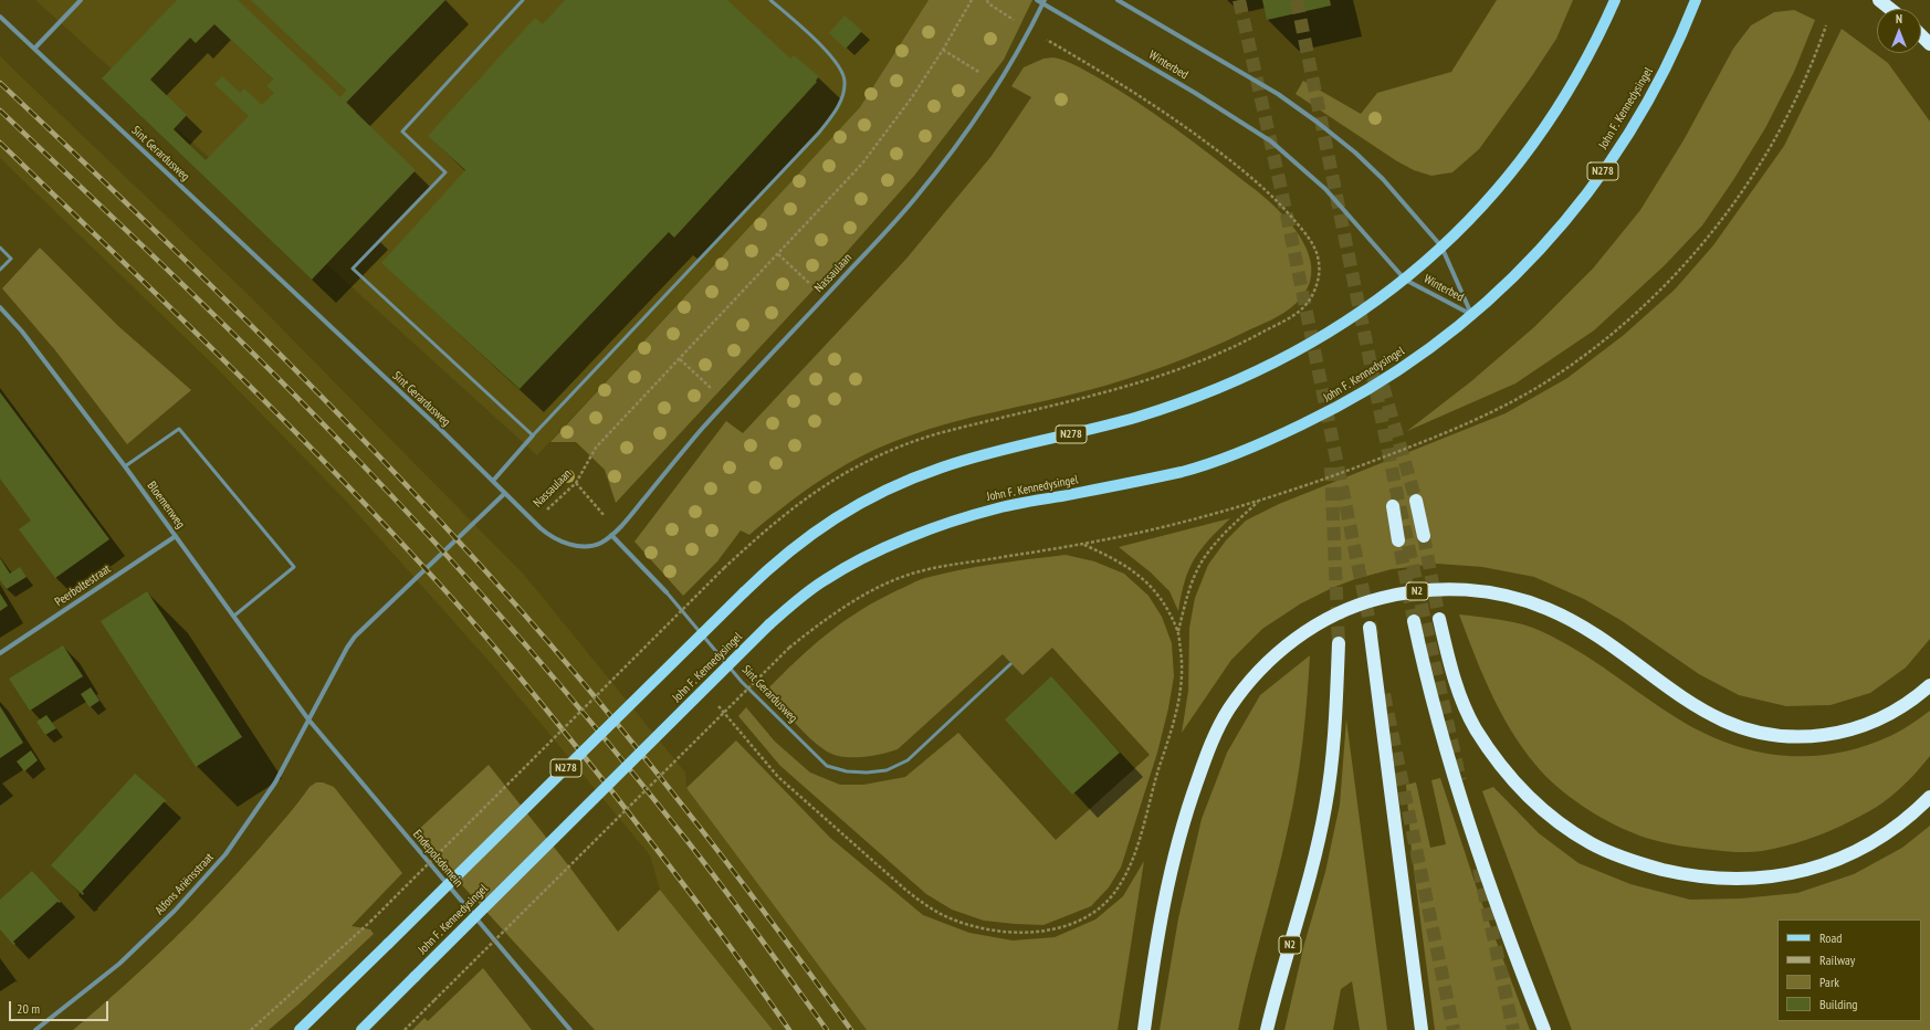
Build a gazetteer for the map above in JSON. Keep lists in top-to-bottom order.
{
  "streets": {
    "highway": ["N2"],
    "main road": ["John F. Kennedysingel", "N278"],
    "street": [
      "Winterbed",
      "Sint Gerardusweg",
      "Nassaulaan",
      "Bloemenweg",
      "Peerboltestraat",
      "Endepolsdomein",
      "Alfons Ariënsstraat"
    ]
  },
  "crossings": [
    ["Winterbed", "John F. Kennedysingel"],
    ["Winterbed", "N278"],
    ["Winterbed", "Nassaulaan"],
    ["Sint Gerardusweg", "Nassaulaan"],
    ["Sint Gerardusweg", "Alfons Ariënsstraat"],
    ["Bloemenweg", "Peerboltestraat"],
    ["Bloemenweg", "Endepolsdomein"],
    ["Bloemenweg", "Alfons Ariënsstraat"],
    ["Endepolsdomein", "Alfons Ariënsstraat"]
  ],
  "legend": [
    "Road",
    "Railway",
    "Park",
    "Building"
  ],
  "scale_bar": "20 m",
  "north": "top"
}
